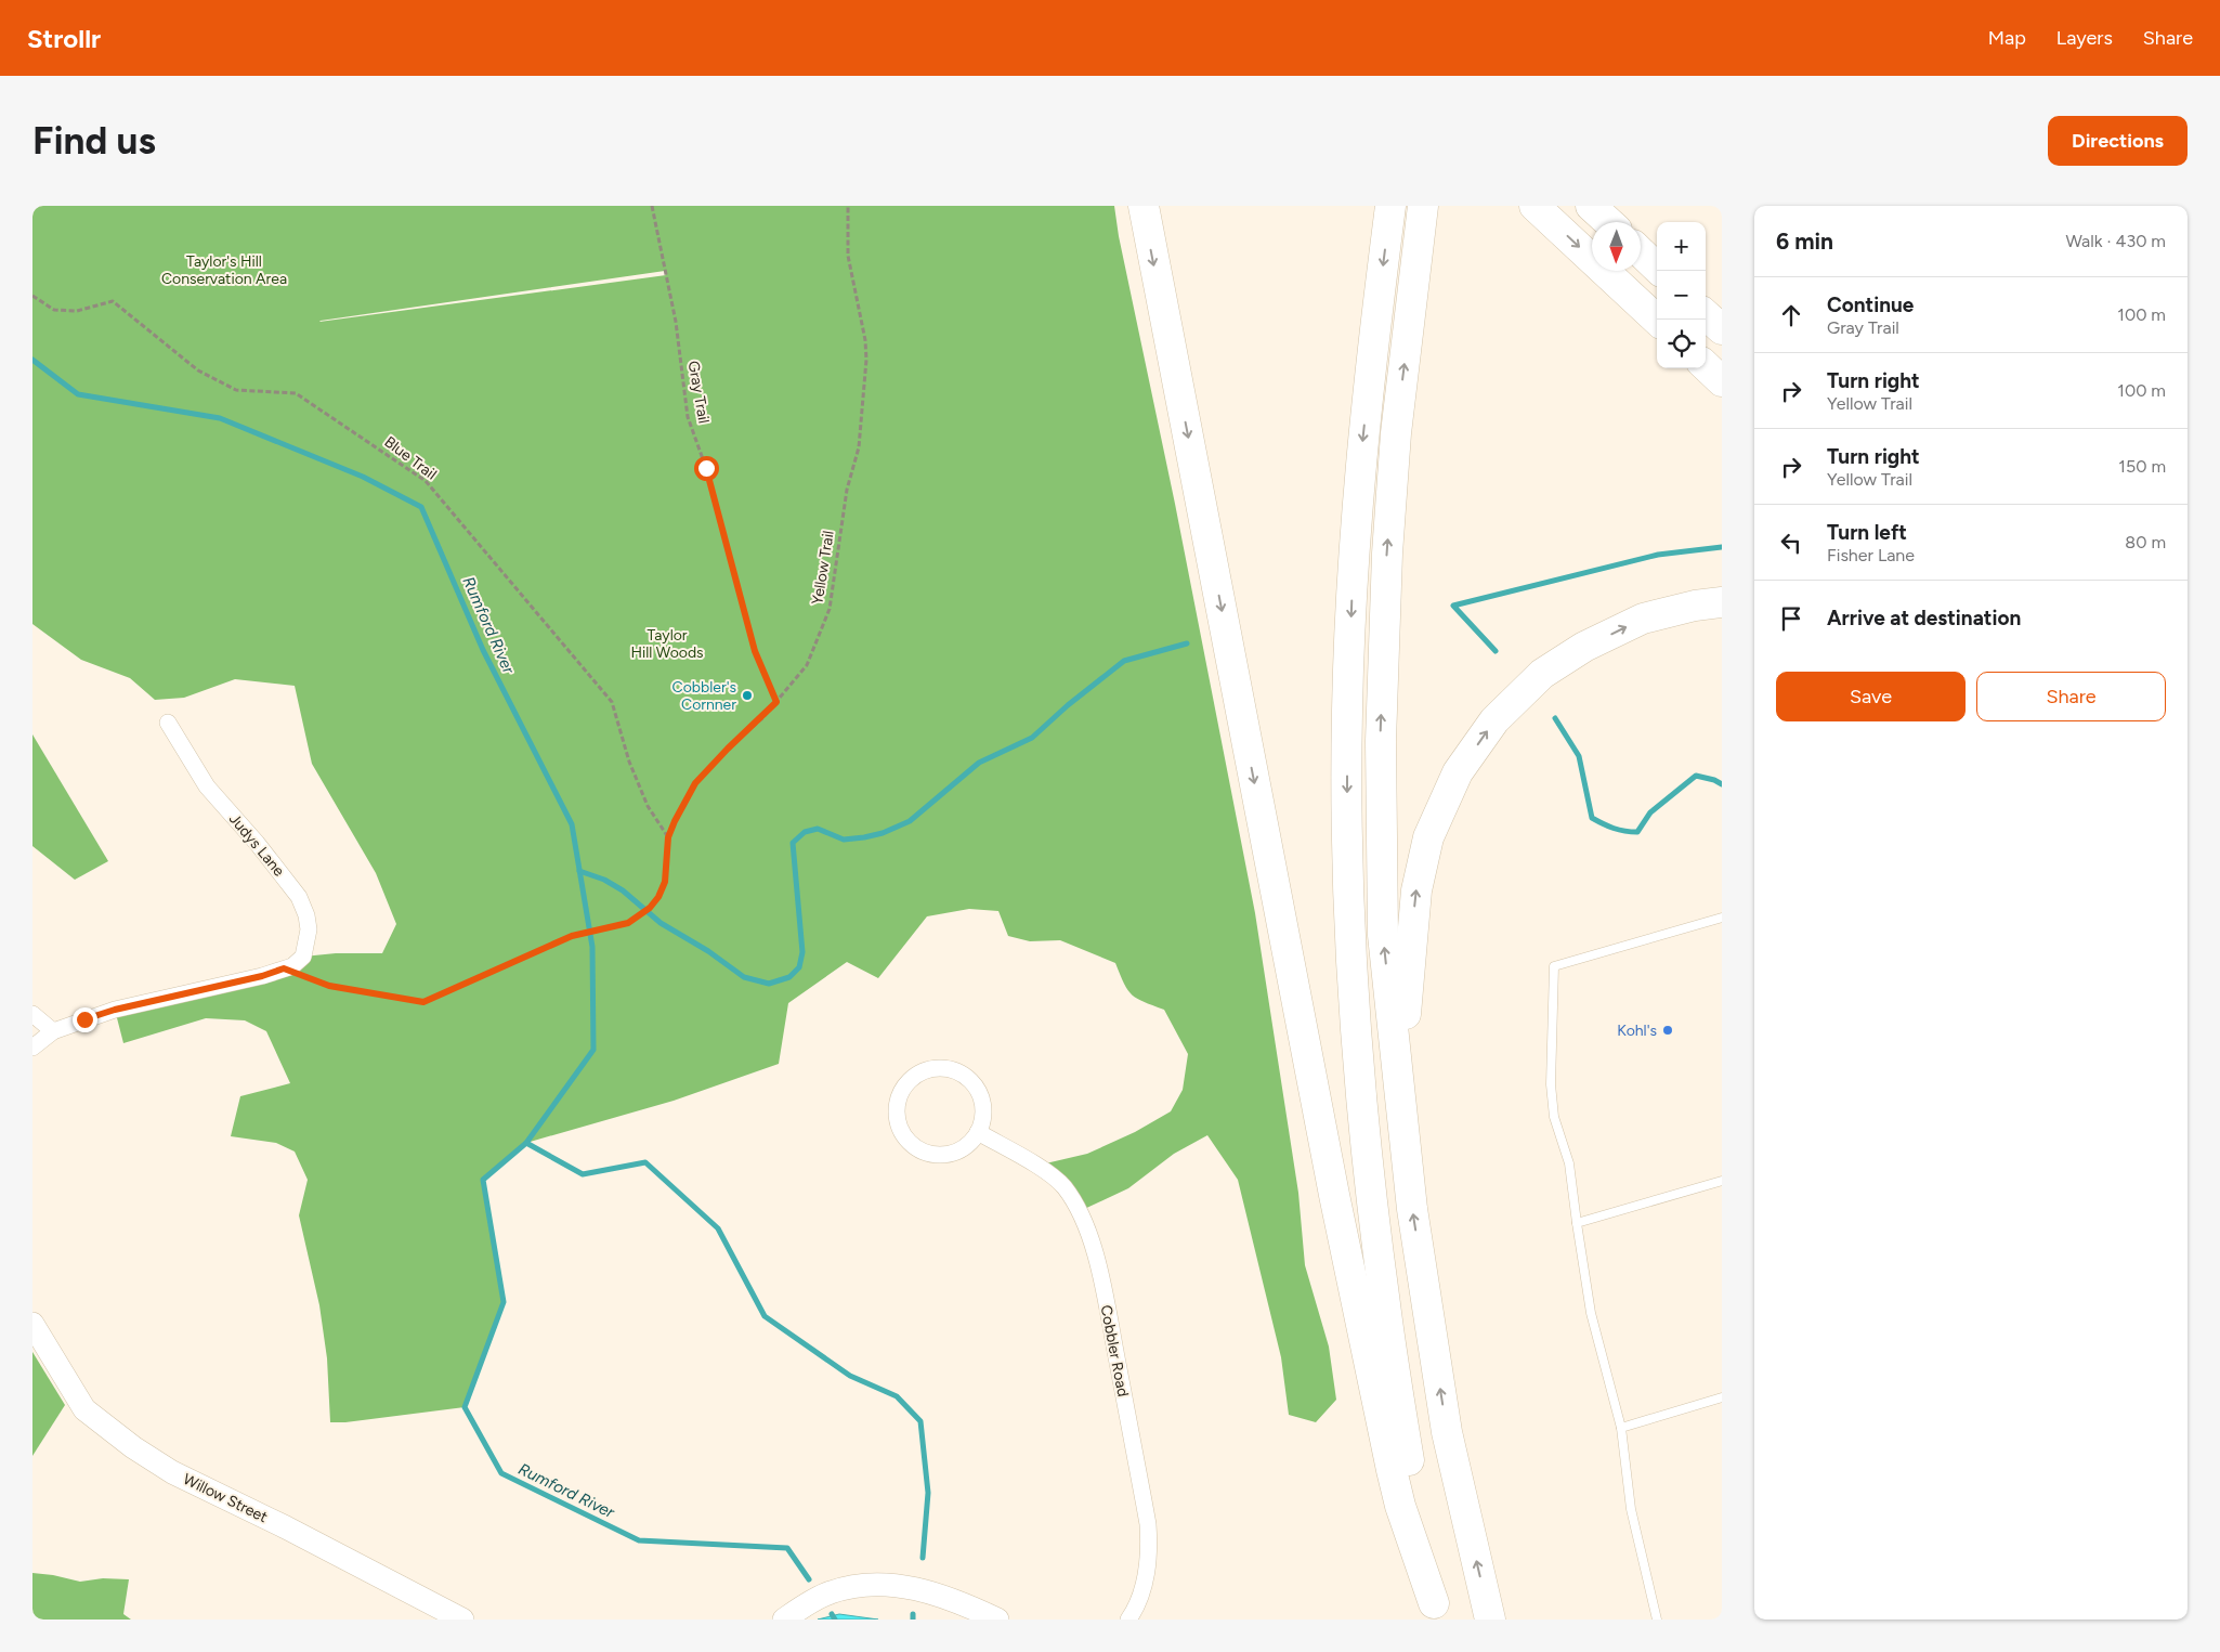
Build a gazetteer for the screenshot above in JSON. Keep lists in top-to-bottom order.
{
  "streets": {
    "street": ["Judys Lane", "Cobbler Road", "Willow Street"],
    "path": ["Gray Trail", "Blue Trail", "Yellow Trail"]
  },
  "crossings": [
    ["Gray Trail", "Yellow Trail"],
    ["Blue Trail", "Yellow Trail"],
    ["Yellow Trail", "Judys Lane"]
  ],
  "water": ["Rumford River"],
  "parks": ["Taylor's Hill Conservation Area", "Taylor Hill Woods"],
  "places": ["Cobbler's Cornner", "Kohl's"],
  "north": "bottom",
  "page": {
    "header": "Strollr",
    "nav": ["Map", "Layers", "Share"],
    "buttons": [
      "Directions",
      ["Save", "Share"]
    ],
    "title": "Find us",
    "heading": ["6 min", "Walk · 430 m"],
    "map_buttons": ["+", "−"],
    "list": [
      ["Continue", "Gray Trail", "100 m"],
      ["Turn right", "Yellow Trail", "100 m"],
      ["Turn right", "Yellow Trail", "150 m"],
      ["Turn left", "Fisher Lane", "80 m"],
      "Arrive at destination"
    ]
  }
}
